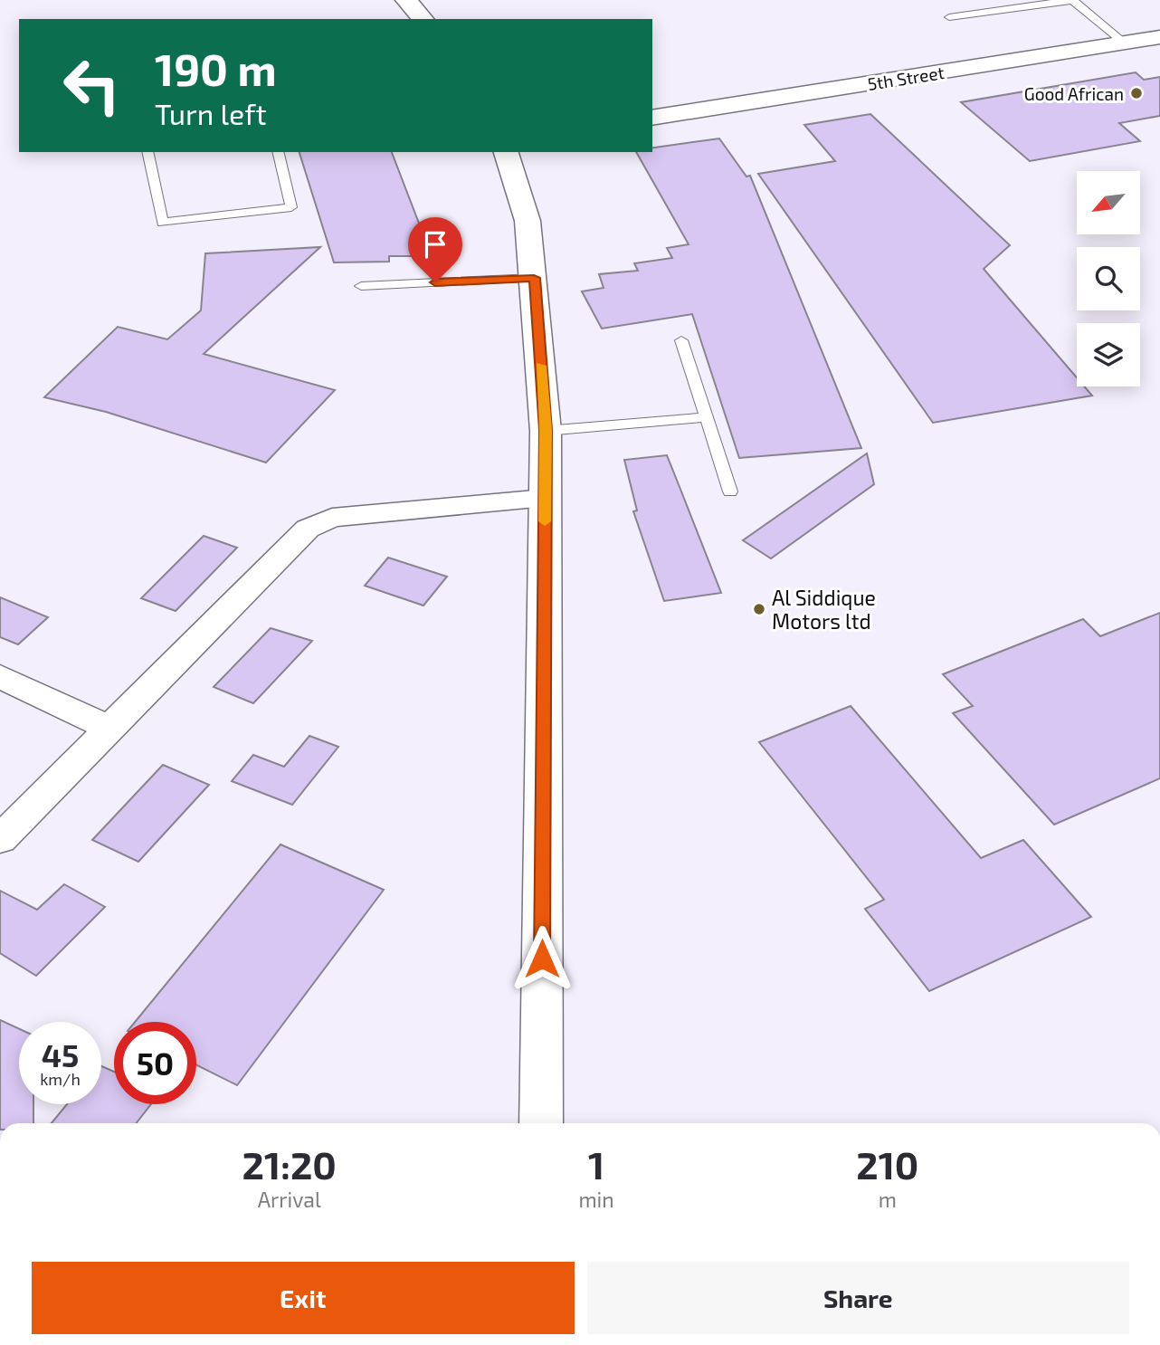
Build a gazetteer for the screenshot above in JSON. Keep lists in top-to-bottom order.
{
  "streets": {
    "main road": ["5th Street"]
  },
  "places": ["Good African", "Al Siddique Motors ltd"],
  "north": "bottom left",
  "page": {
    "turn": ["190 m", "Turn left"],
    "speed": "45 km/h",
    "limit": "50",
    "eta": [
      "21:20",
      "Arrival",
      "1",
      "min",
      "210",
      "m"
    ],
    "buttons": ["Exit", "Share"]
  }
}
